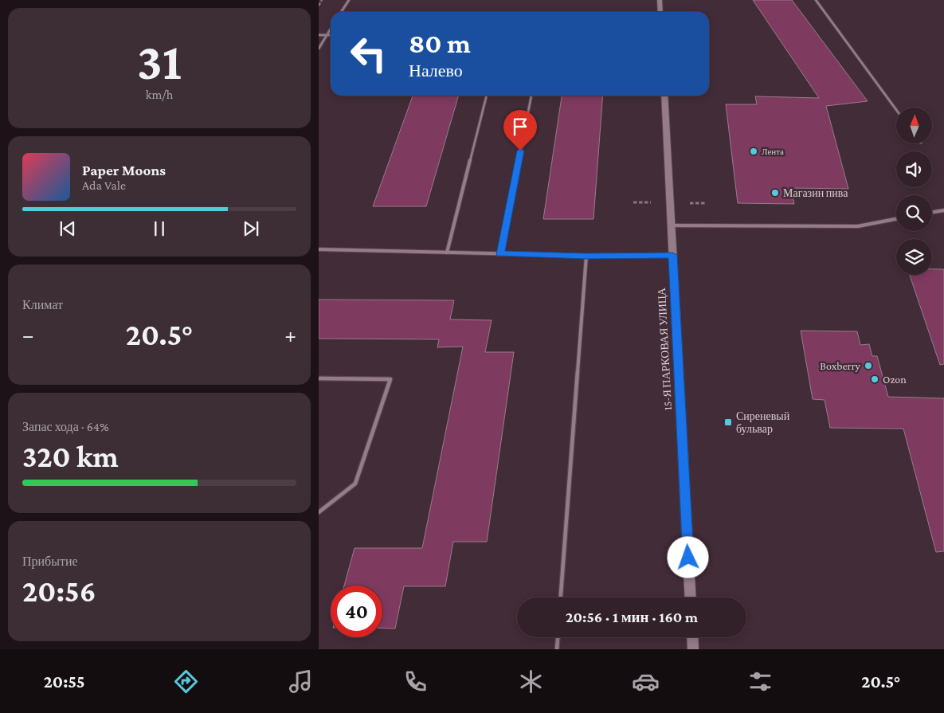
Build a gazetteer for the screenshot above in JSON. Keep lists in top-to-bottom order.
{
  "streets": {
    "street": ["15-Я ПАРКОВАЯ УЛИЦА"]
  },
  "places": {
    "other": [
      "Лента",
      "Магазин пива",
      "Boxberry",
      "Ozon"
    ],
    "transit": ["Сиреневый бульвар"]
  },
  "north": "top",
  "page": {
    "tile": [
      ["31", "km/h"],
      "Климат",
      ["Запас хода · 64%", "320 km"],
      ["Прибытие", "20:56"]
    ],
    "turn": ["80 m", "Налево"],
    "song": ["Paper Moons", "Ada Vale"],
    "heat": ["−", "20.5°", "+"],
    "limit": "40",
    "trip": "20:56 · 1 мин · 160 m",
    "tabs": ["20:55", "20.5°"]
  }
}
